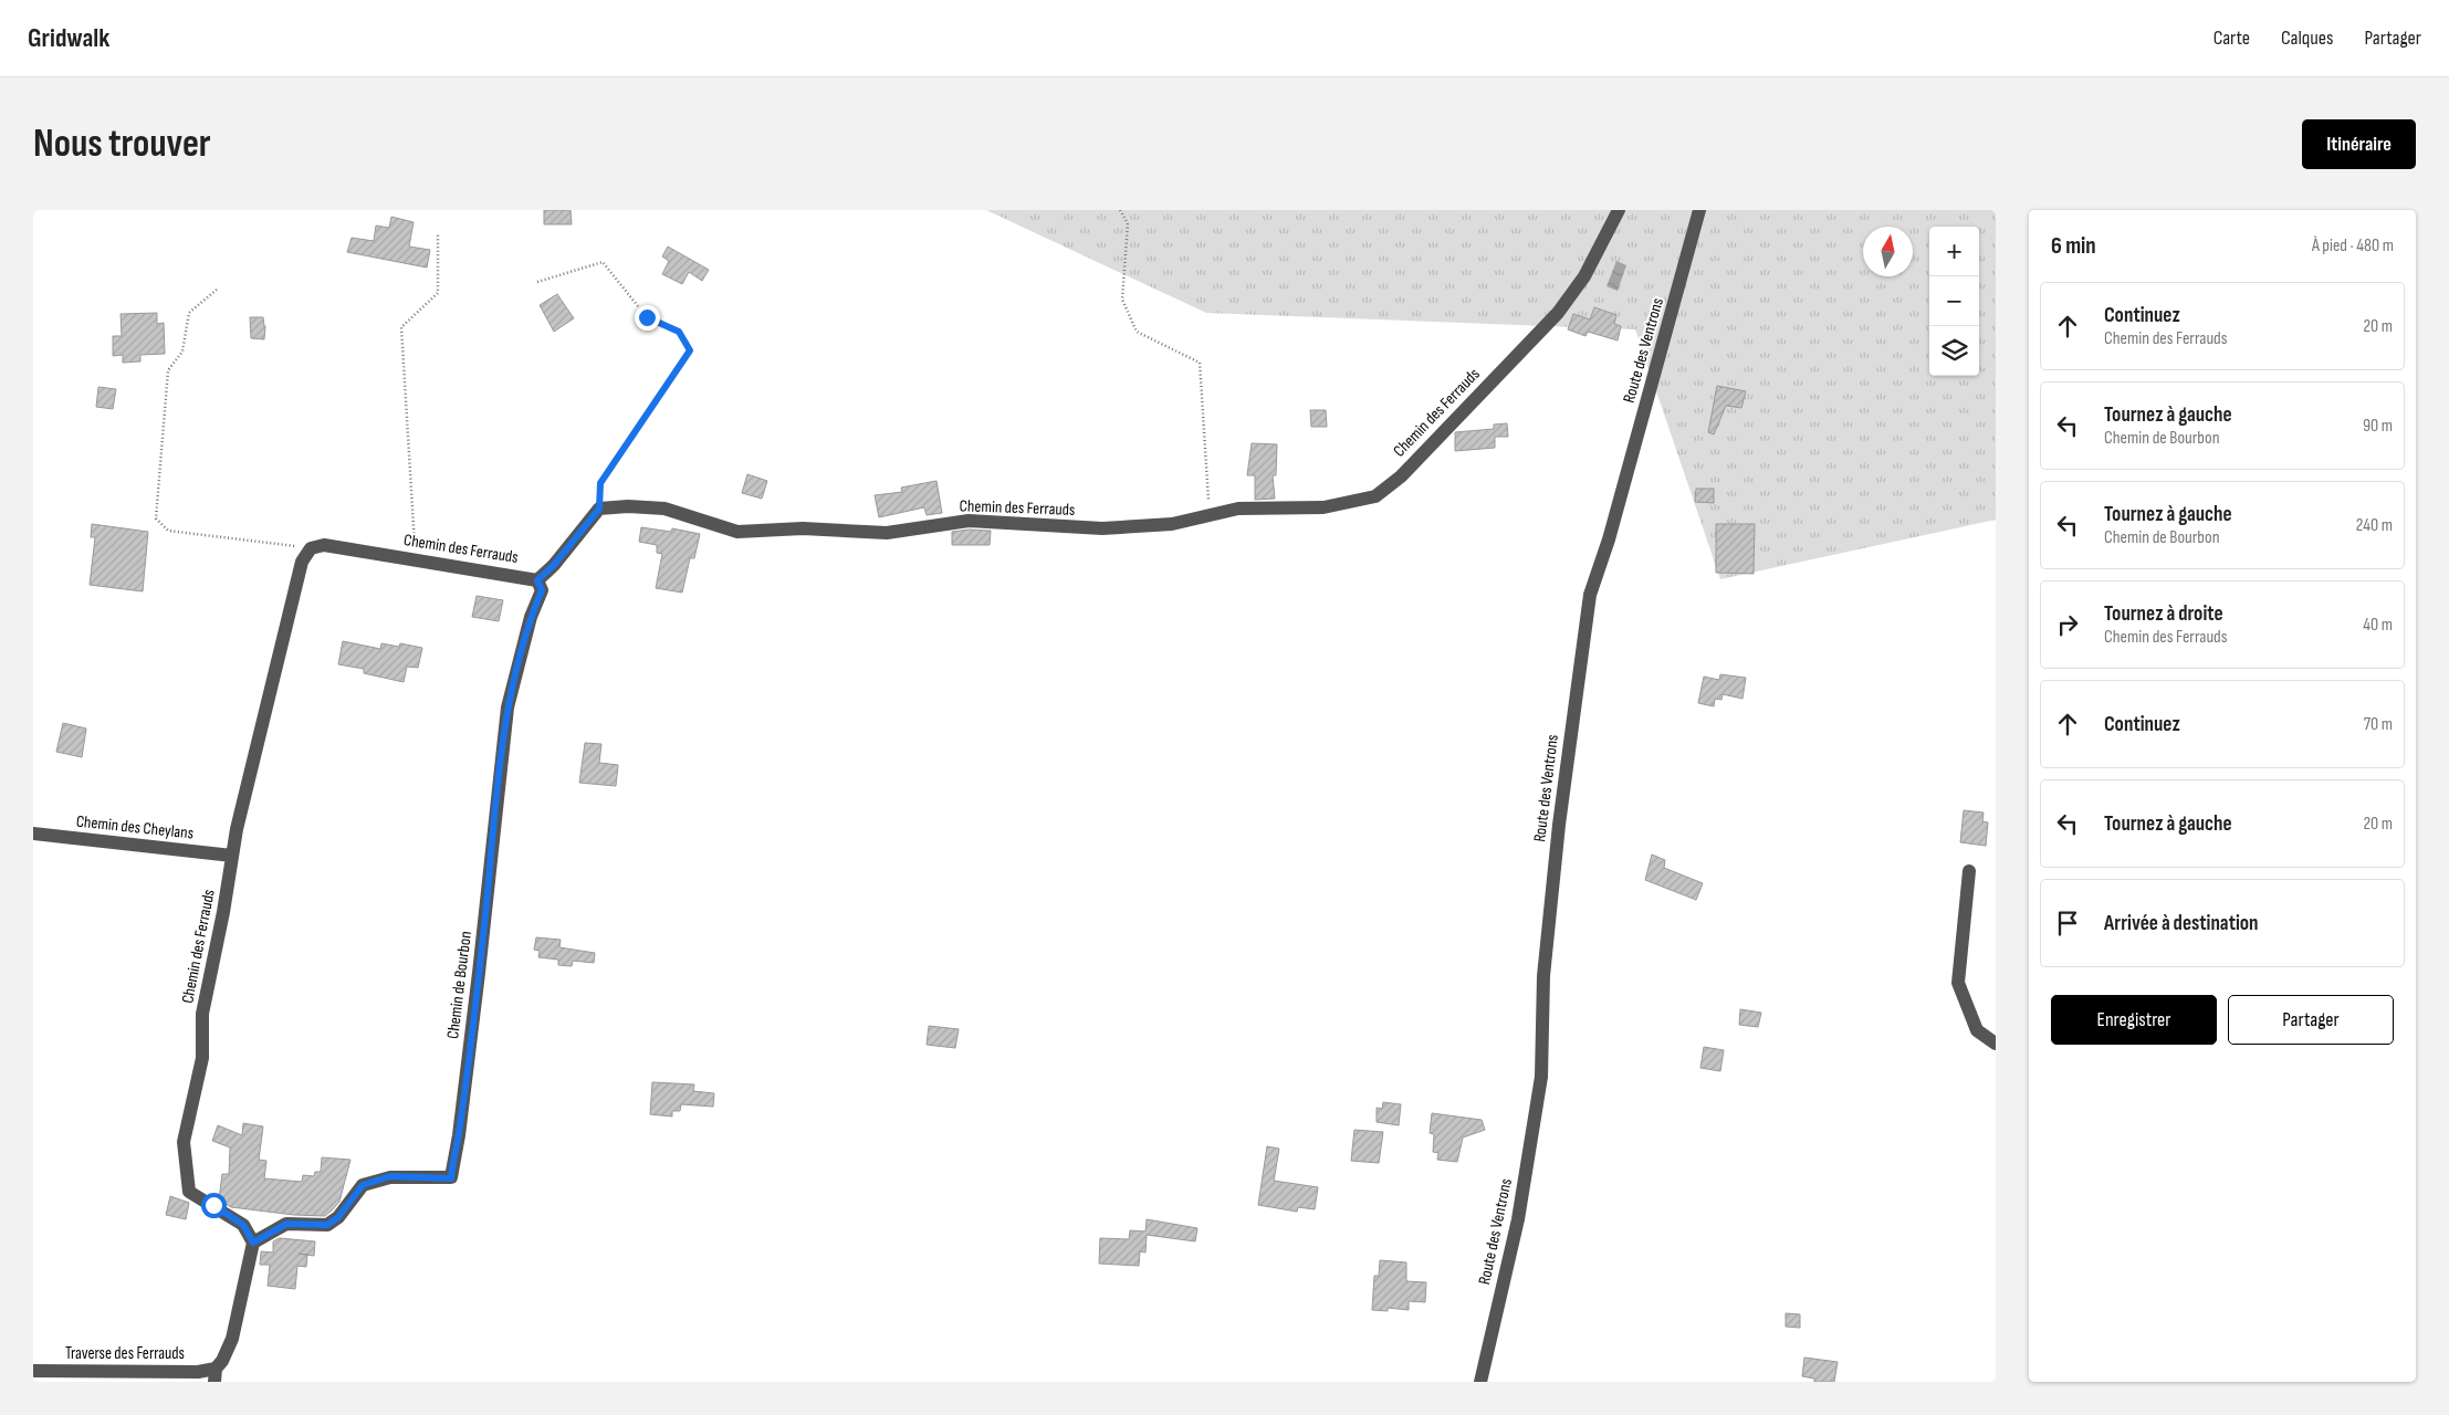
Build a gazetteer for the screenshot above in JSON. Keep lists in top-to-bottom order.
{
  "streets": {
    "street": [
      "Route des Ventrons",
      "Chemin des Ferrauds",
      "Chemin des Cheylans",
      "Chemin de Bourbon",
      "Traverse des Ferrauds"
    ]
  },
  "crossings": [
    ["Chemin des Ferrauds", "Chemin des Cheylans"],
    ["Chemin des Ferrauds", "Chemin de Bourbon"]
  ],
  "north": "top",
  "page": {
    "header": "Gridwalk",
    "nav": ["Carte", "Calques", "Partager"],
    "buttons": [
      "Itinéraire",
      ["Enregistrer", "Partager"]
    ],
    "title": "Nous trouver",
    "heading": ["6 min", "À pied · 480 m"],
    "map_buttons": ["+", "−"],
    "list": [
      ["Continuez", "Chemin des Ferrauds", "20 m"],
      ["Tournez à gauche", "Chemin de Bourbon", "90 m"],
      ["Tournez à gauche", "Chemin de Bourbon", "240 m"],
      ["Tournez à droite", "Chemin des Ferrauds", "40 m"],
      ["Continuez", "70 m"],
      ["Tournez à gauche", "20 m"],
      "Arrivée à destination"
    ]
  }
}
